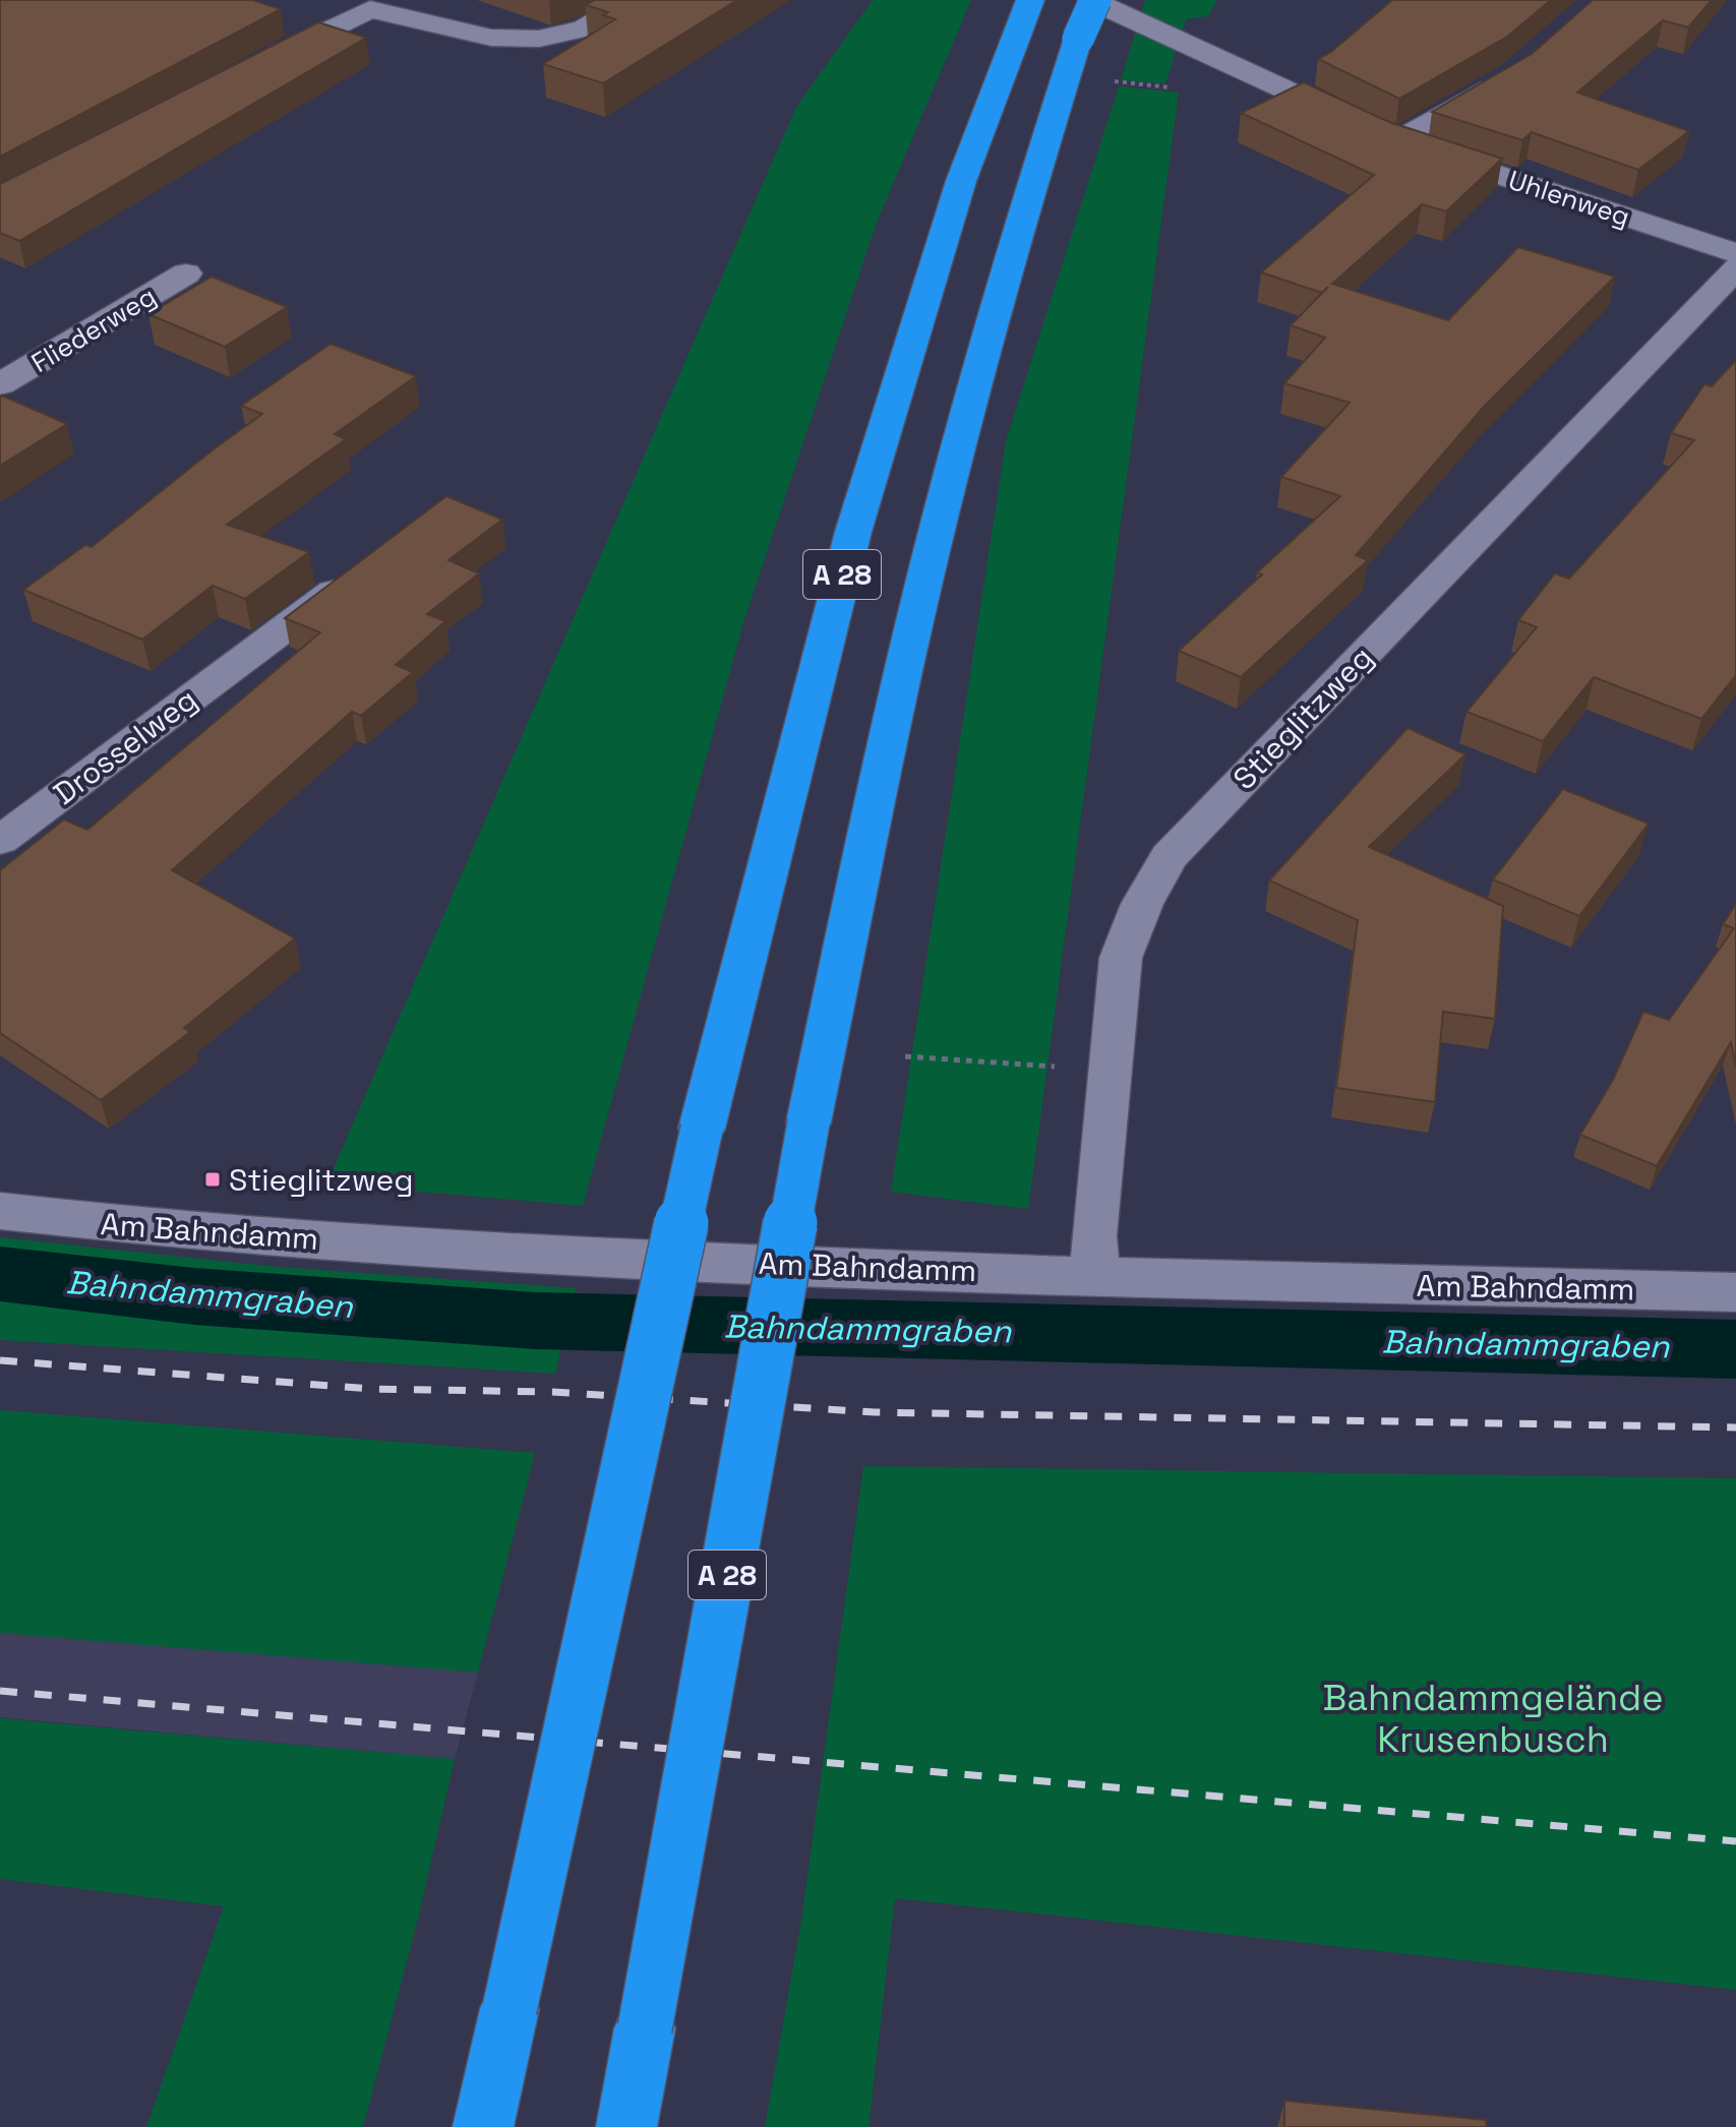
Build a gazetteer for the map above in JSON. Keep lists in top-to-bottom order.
{
  "streets": {
    "highway": ["A 28"],
    "street": [
      "Uhlenweg",
      "Fliederweg",
      "Stieglitzweg",
      "Drosselweg",
      "Am Bahndamm"
    ]
  },
  "crossings": [
    ["Uhlenweg", "A 28"],
    ["Stieglitzweg", "Am Bahndamm"]
  ],
  "water": ["Bahndammgraben"],
  "parks": ["Bahndammgelände Krusenbusch"],
  "places": {
    "transit": ["Stieglitzweg"]
  }
}
